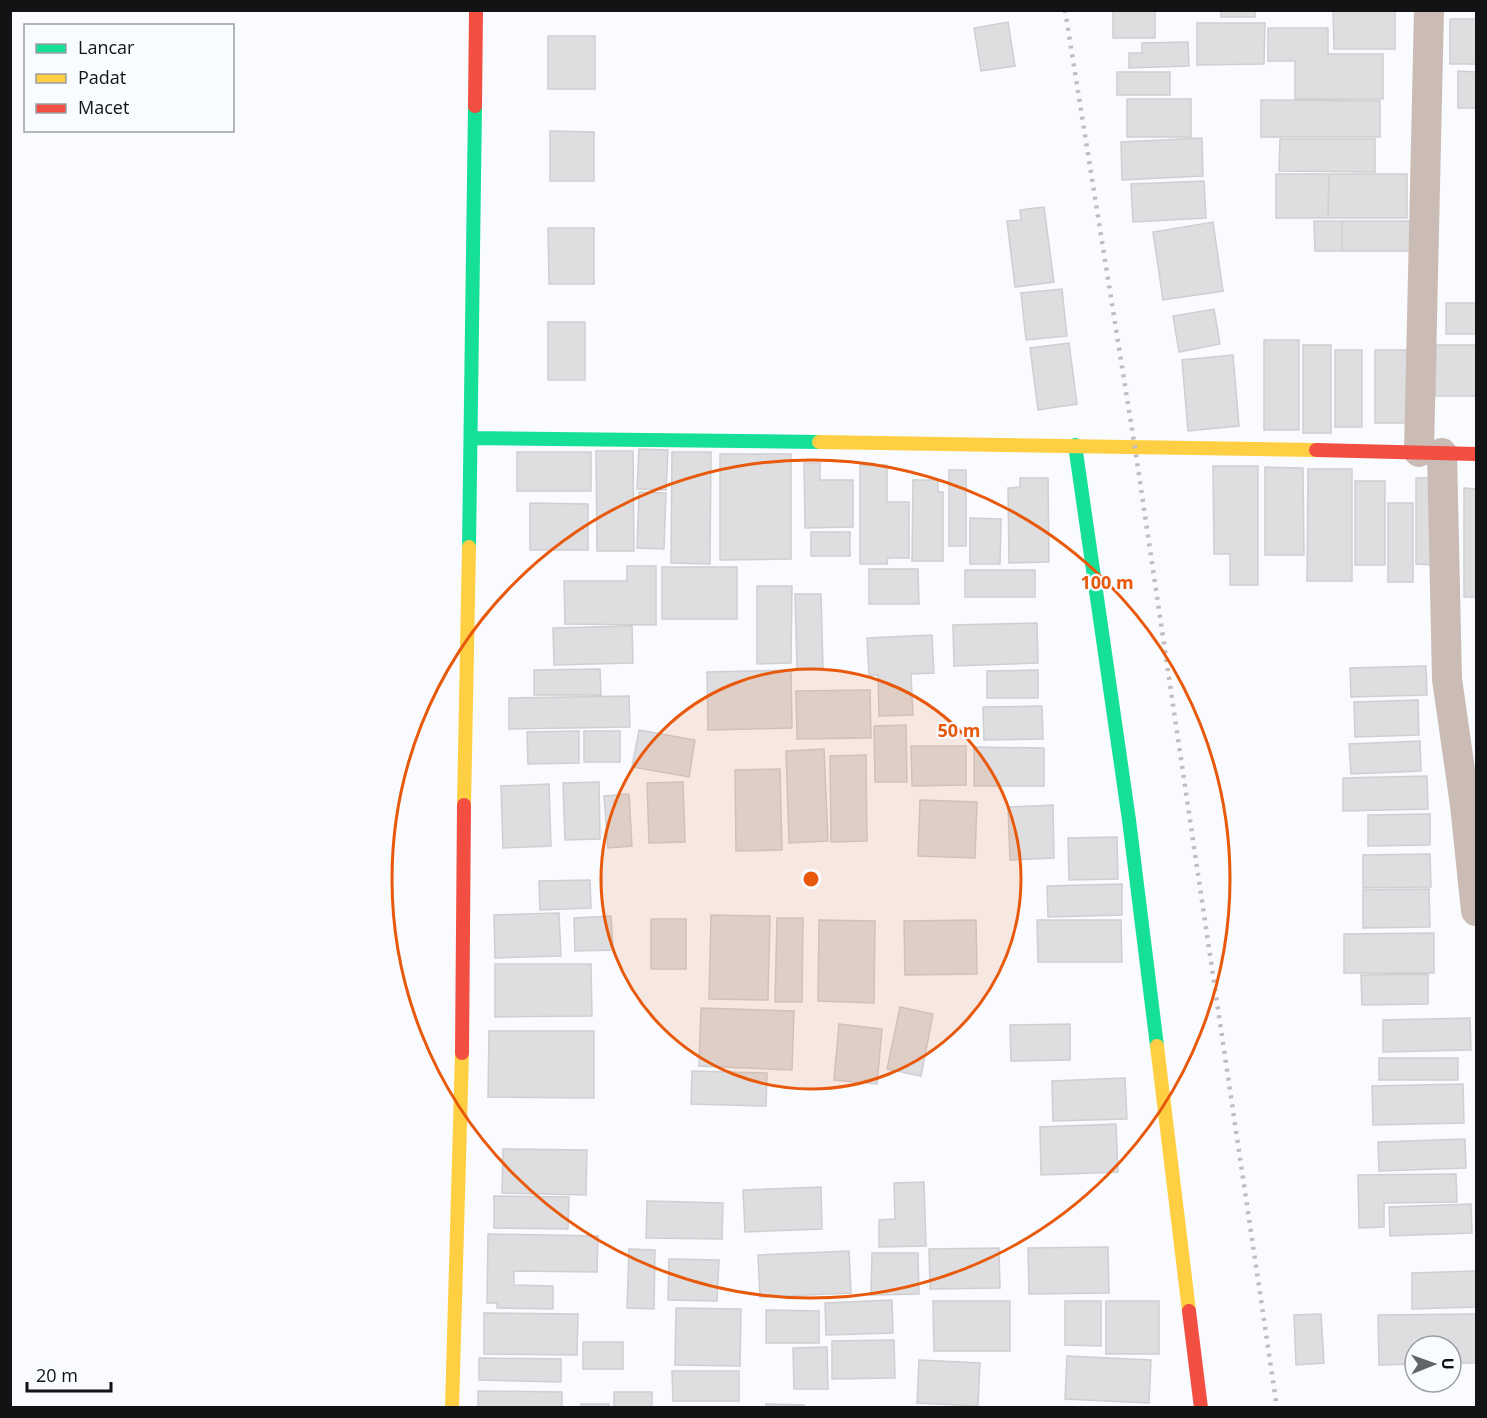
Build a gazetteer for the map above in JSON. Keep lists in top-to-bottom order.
{
  "legend": ["Lancar", "Padat", "Macet"],
  "scale_bar": "20 m",
  "north": "right",
  "rings": ["100 m", "50 m"]
}
